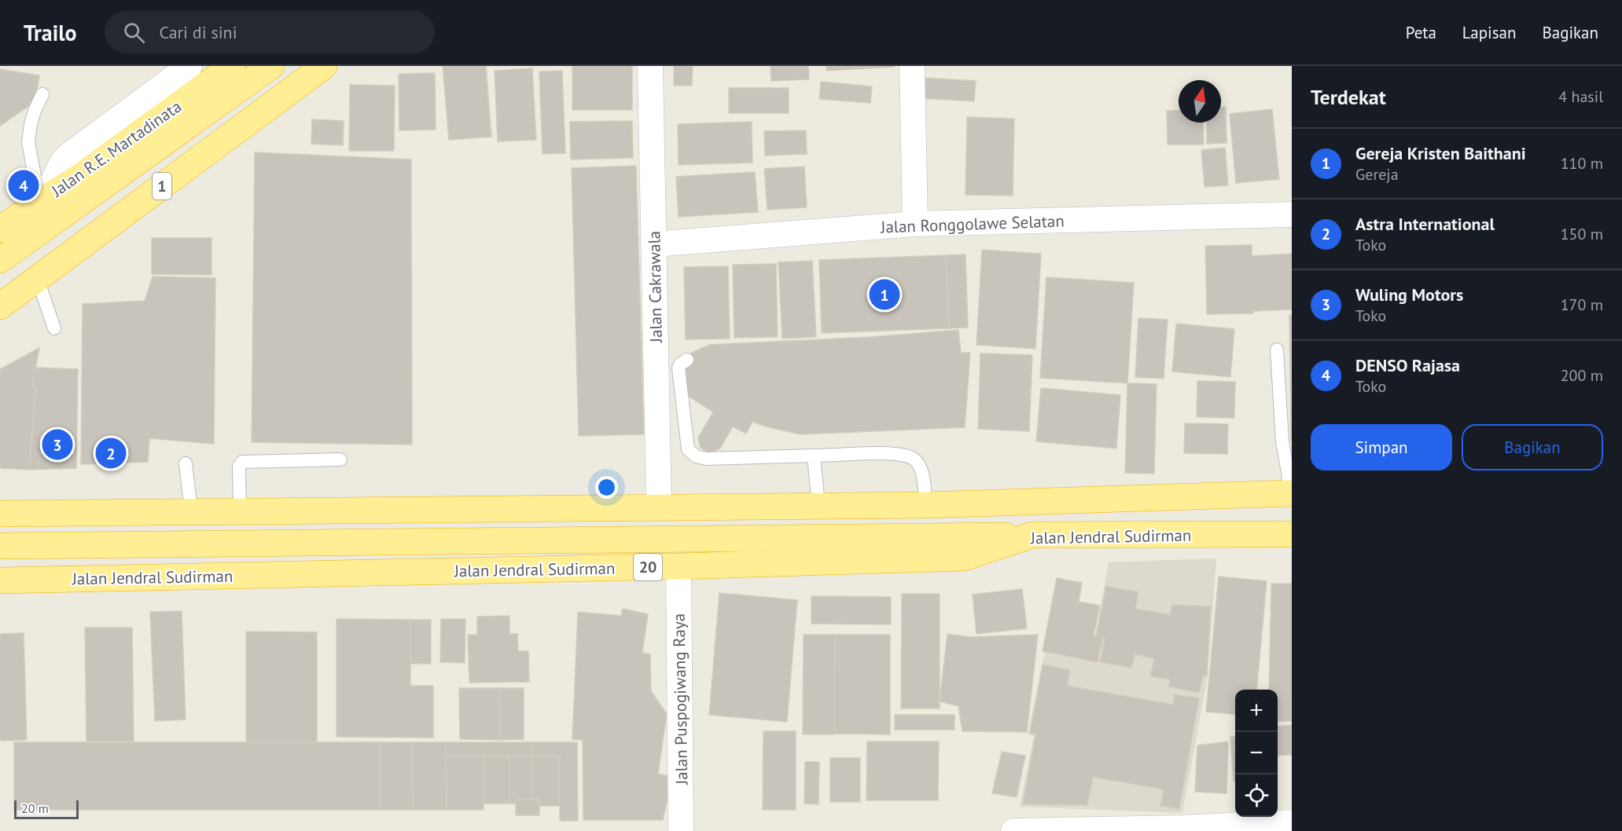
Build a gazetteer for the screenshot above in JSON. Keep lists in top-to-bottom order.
{
  "streets": {
    "highway": [
      "Jalan R.E. Martadinata",
      "1",
      "Jalan Jendral Sudirman",
      "20"
    ],
    "street": ["Jalan Ronggolawe Selatan", "Jalan Cakrawala", "Jalan Puspogiwang Raya"]
  },
  "crossings": [
    ["Jalan Ronggolawe Selatan", "Jalan Cakrawala"],
    ["Jalan Jendral Sudirman", "20"],
    ["Jalan Jendral Sudirman", "Jalan Puspogiwang Raya"]
  ],
  "scale_bar": "20 m",
  "north": "top",
  "page": {
    "header": "Trailo",
    "search": "Cari di sini",
    "nav": ["Peta", "Lapisan", "Bagikan"],
    "heading": ["Terdekat", "4 hasil"],
    "list": [
      {
        "mark": "1",
        "name": "Gereja Kristen Baithani",
        "note": "Gereja",
        "value": "110 m"
      },
      {
        "mark": "2",
        "name": "Astra International",
        "note": "Toko",
        "value": "150 m"
      },
      {
        "mark": "3",
        "name": "Wuling Motors",
        "note": "Toko",
        "value": "170 m"
      },
      {
        "mark": "4",
        "name": "DENSO Rajasa",
        "note": "Toko",
        "value": "200 m"
      }
    ],
    "pins": [
      "4",
      "1",
      "3",
      "2"
    ],
    "buttons": ["Simpan", "Bagikan"],
    "map_buttons": ["+", "−"],
    "scale": "20 m"
  }
}
